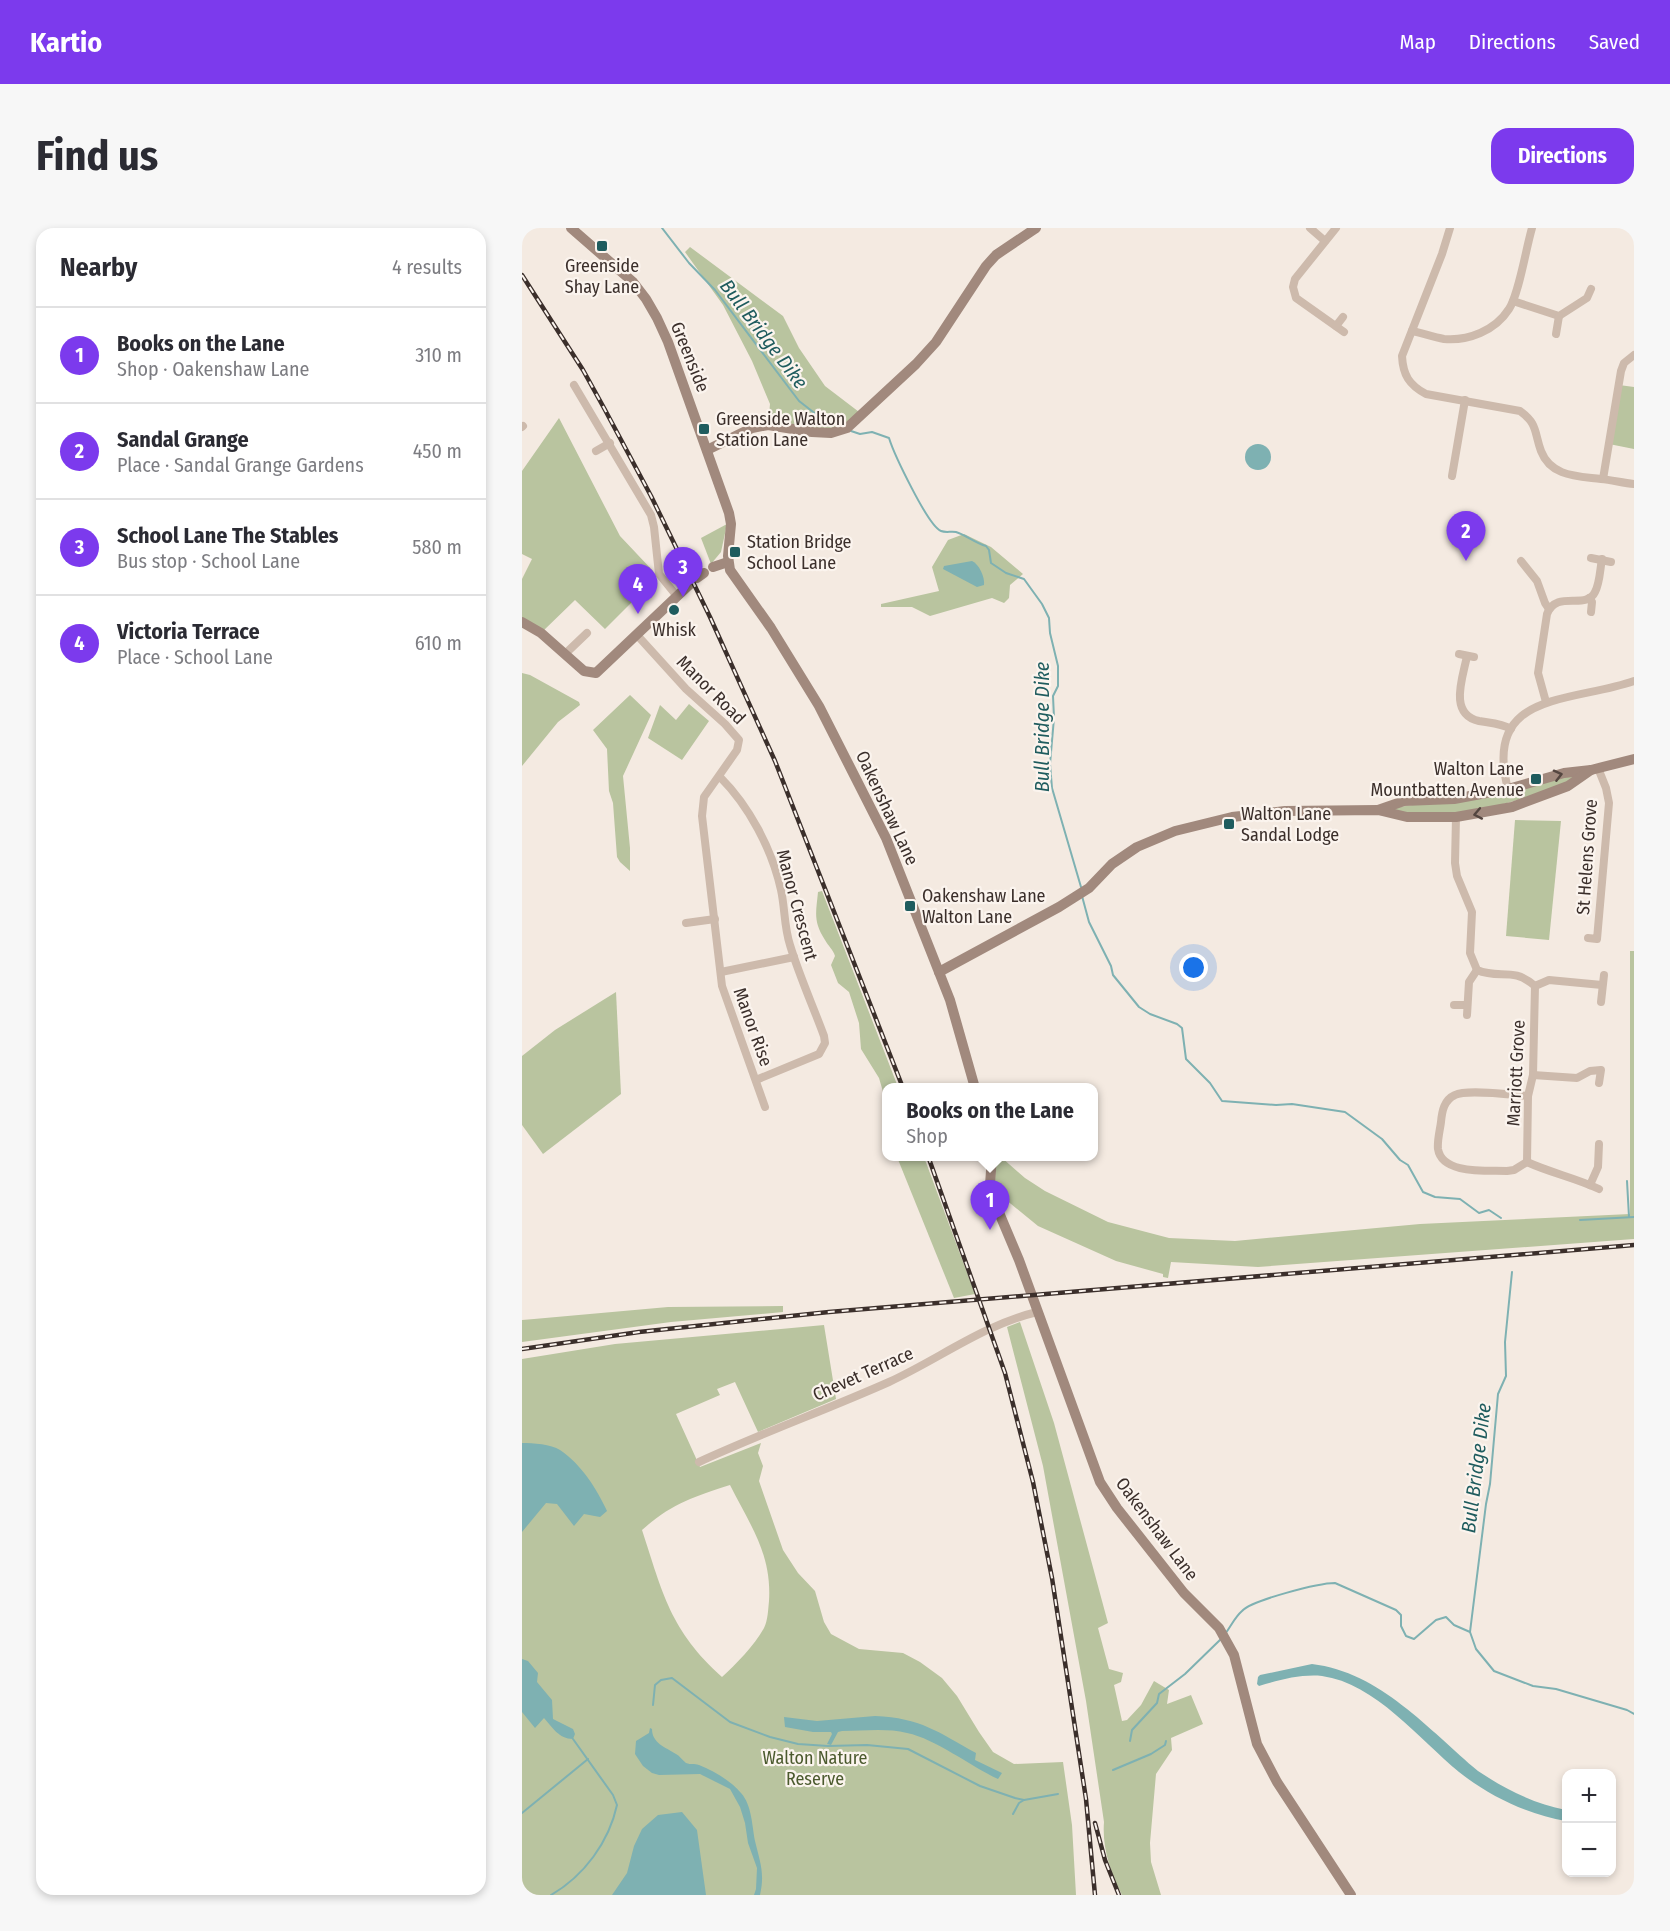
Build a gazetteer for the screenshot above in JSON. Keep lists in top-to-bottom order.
{
  "streets": {
    "street": [
      "Greenside",
      "Manor Road",
      "Oakenshaw Lane",
      "St Helens Grove",
      "Manor Crescent",
      "Manor Rise",
      "Marriott Grove",
      "Chevet Terrace"
    ]
  },
  "crossings": [
    ["Greenside", "Oakenshaw Lane"],
    ["Manor Road", "Manor Rise"],
    ["Oakenshaw Lane", "Chevet Terrace"],
    ["Manor Crescent", "Manor Rise"]
  ],
  "water": ["Bull Bridge Dike"],
  "parks": ["Walton Nature Reserve"],
  "places": {
    "transit": [
      "Greenside Shay Lane",
      "Greenside Walton Station Lane",
      "Station Bridge School Lane",
      "Walton Lane Mountbatten Avenue",
      "Walton Lane Sandal Lodge",
      "Oakenshaw Lane Walton Lane"
    ],
    "other": ["Whisk"]
  },
  "page": {
    "header": "Kartio",
    "nav": ["Map", "Directions", "Saved"],
    "buttons": "Directions",
    "title": "Find us",
    "heading": ["Nearby", "4 results"],
    "list": [
      {
        "mark": "1",
        "name": "Books on the Lane",
        "note": "Shop · Oakenshaw Lane",
        "value": "310 m"
      },
      {
        "mark": "2",
        "name": "Sandal Grange",
        "note": "Place · Sandal Grange Gardens",
        "value": "450 m"
      },
      {
        "mark": "3",
        "name": "School Lane The Stables",
        "note": "Bus stop · School Lane",
        "value": "580 m"
      },
      {
        "mark": "4",
        "name": "Victoria Terrace",
        "note": "Place · School Lane",
        "value": "610 m"
      }
    ],
    "pins": [
      "2",
      "3",
      "4",
      "1"
    ],
    "popup": ["Books on the Lane", "Shop"],
    "map_buttons": ["+", "−"]
  }
}
